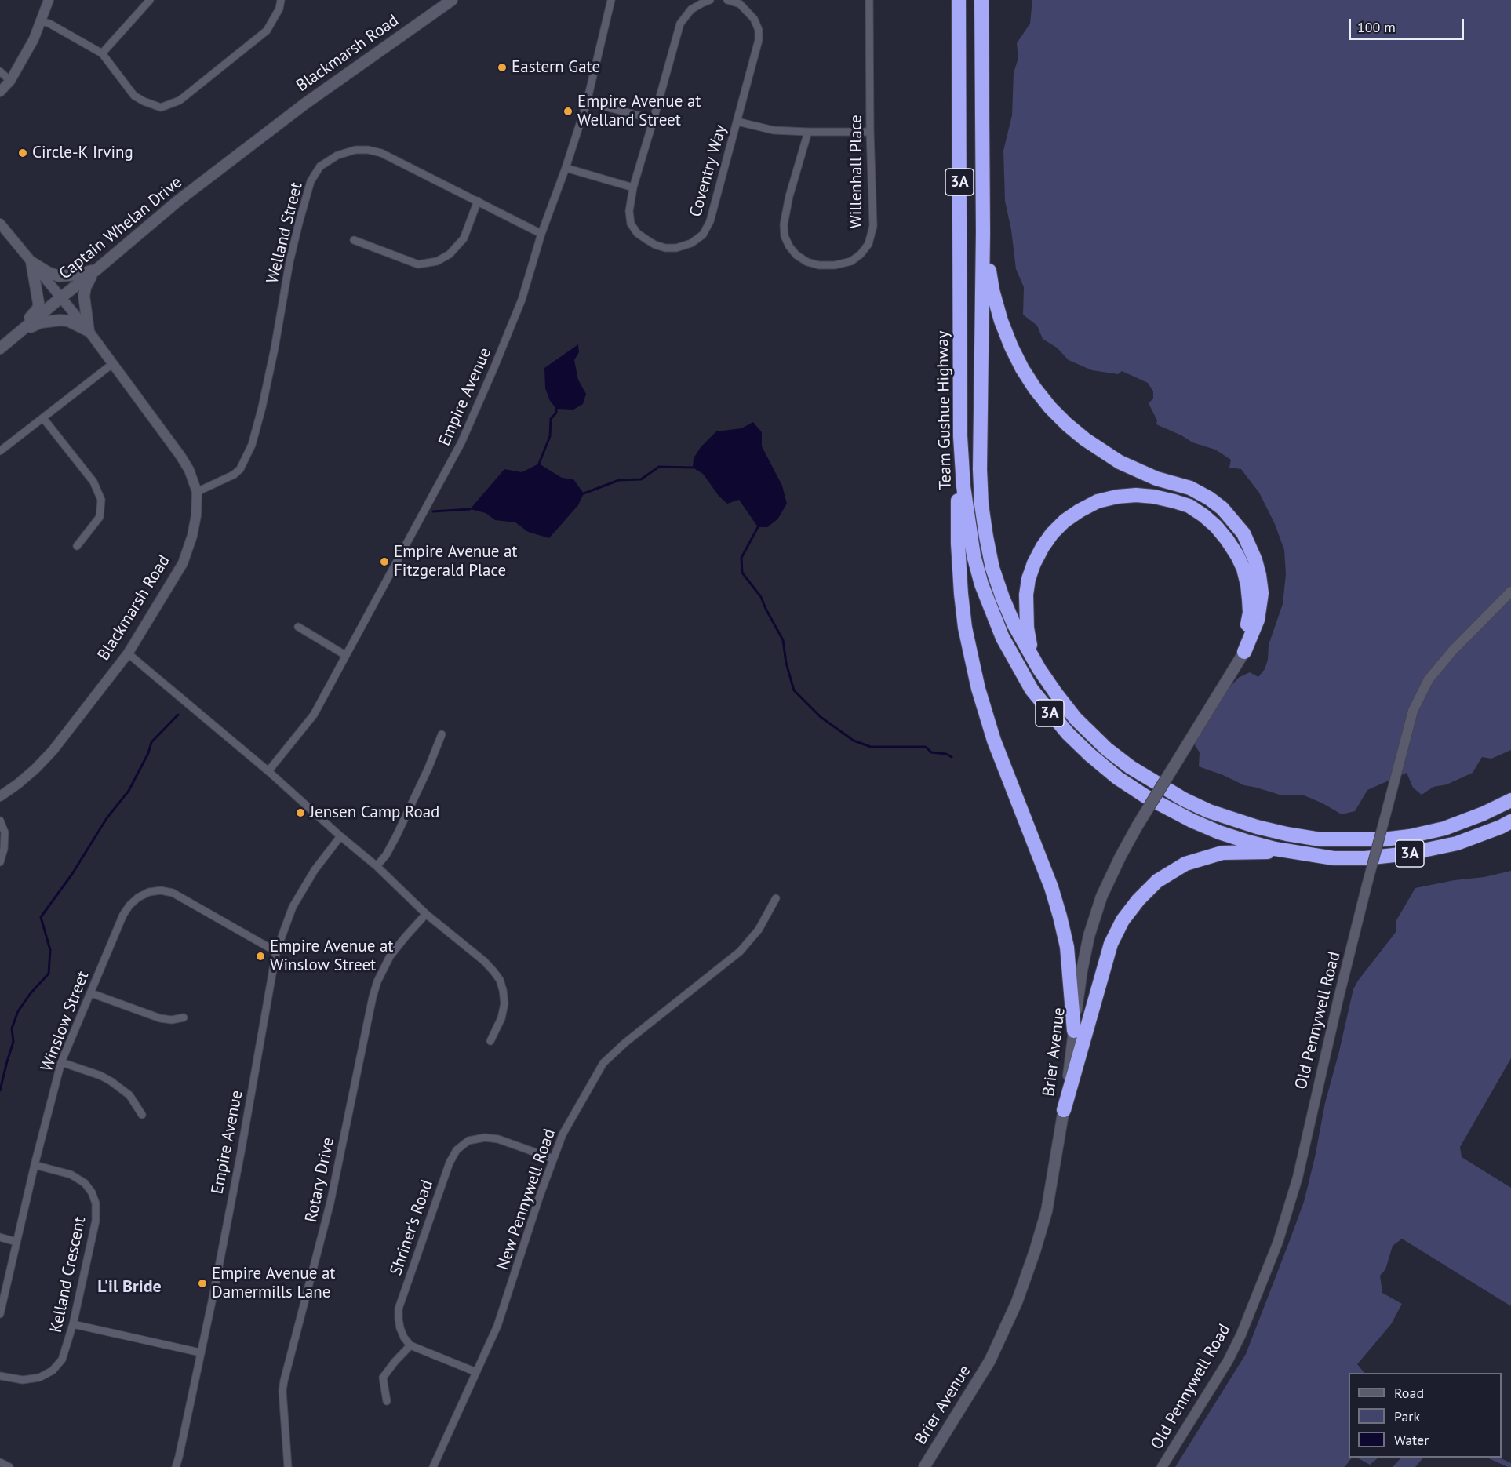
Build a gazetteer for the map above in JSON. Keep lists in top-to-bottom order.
{
  "streets": {
    "highway": ["3A", "Team Gushue Highway"],
    "main road": ["Blackmarsh Road", "Captain Whelan Drive", "Brier Avenue"],
    "street": [
      "Coventry Way",
      "Willenhall Place",
      "Welland Street",
      "Empire Avenue",
      "Old Pennywell Road",
      "Winslow Street",
      "Rotary Drive",
      "New Pennywell Road",
      "Shriner's Road",
      "Kelland Crescent"
    ]
  },
  "crossings": [
    ["Blackmarsh Road", "Captain Whelan Drive"],
    ["Blackmarsh Road", "Welland Street"],
    ["Welland Street", "Empire Avenue"],
    ["Empire Avenue", "Winslow Street"],
    ["Winslow Street", "Kelland Crescent"],
    ["New Pennywell Road", "Shriner's Road"]
  ],
  "districts": ["L'il Bride"],
  "places": [
    "Eastern Gate",
    "Empire Avenue at Welland Street",
    "Circle-K Irving",
    "Empire Avenue at Fitzgerald Place",
    "Jensen Camp Road",
    "Empire Avenue at Winslow Street",
    "Empire Avenue at Damermills Lane"
  ],
  "legend": ["Road", "Park", "Water"],
  "scale_bar": "100 m"
}
